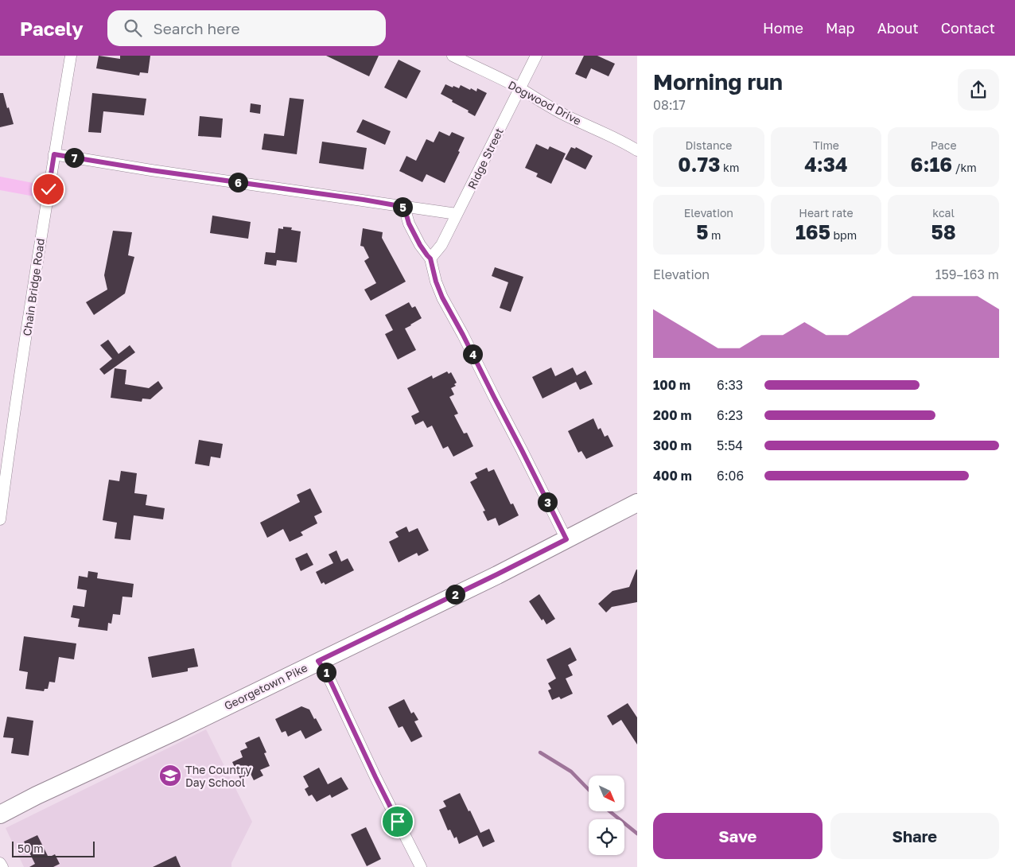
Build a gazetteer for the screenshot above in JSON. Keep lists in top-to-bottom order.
{
  "streets": {
    "main road": ["Georgetown Pike"],
    "street": ["Dogwood Drive", "Ridge Street", "Chain Bridge Road"]
  },
  "crossings": [
    ["Dogwood Drive", "Ridge Street"]
  ],
  "places": {
    "school or university": ["The Country Day School"]
  },
  "scale_bar": "50 m",
  "north": "bottom right",
  "page": {
    "header": "Pacely",
    "search": "Search here",
    "nav": [
      "Home",
      "Map",
      "About",
      "Contact"
    ],
    "heading": ["Morning run", "08:17"],
    "stats": [
      ["Distance", "0.73 km"],
      ["Time", "4:34"],
      ["Pace", "6:16 /km"],
      ["Elevation", "5 m"],
      ["Heart rate", "165 bpm"],
      ["kcal", "58"]
    ],
    "pins": [
      "7",
      "6",
      "5",
      "4",
      "3",
      "2",
      "1"
    ],
    "chart": ["Elevation", "159–163 m"],
    "list": [
      {
        "name": "100 m",
        "note": "6:33"
      },
      {
        "name": "200 m",
        "note": "6:23"
      },
      {
        "name": "300 m",
        "note": "5:54"
      },
      {
        "name": "400 m",
        "note": "6:06"
      }
    ],
    "buttons": ["Save", "Share"],
    "scale": "50 m"
  }
}
